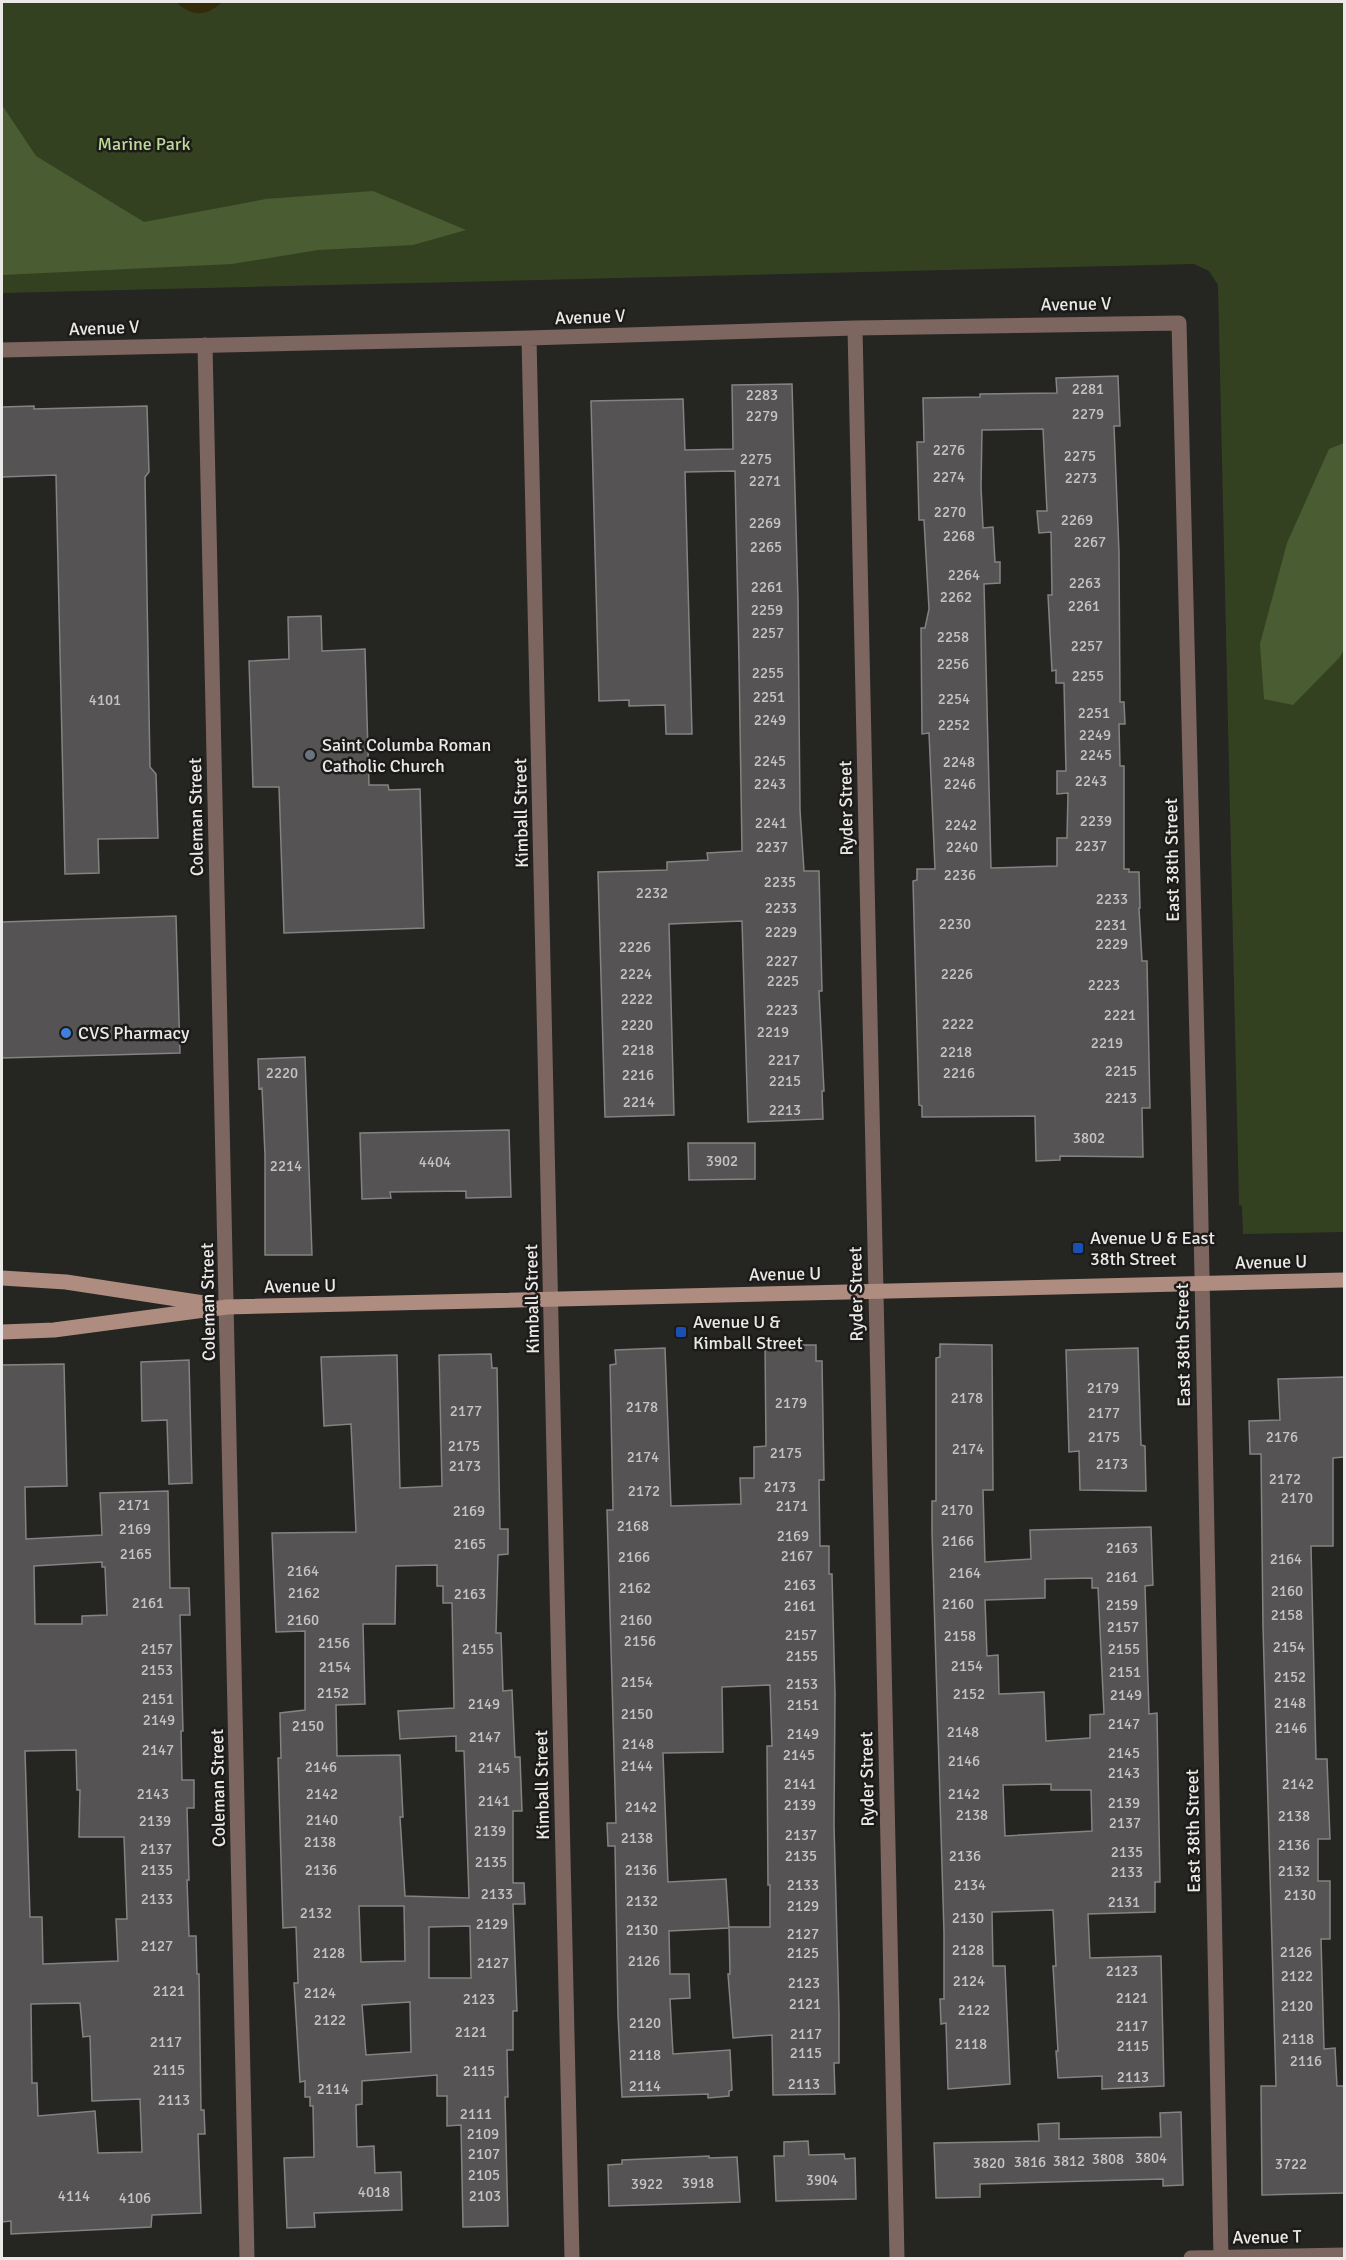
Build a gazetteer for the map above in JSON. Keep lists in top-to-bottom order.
{
  "streets": {
    "main road": ["Avenue U"],
    "street": [
      "Avenue V",
      "Ryder Street",
      "Kimball Street",
      "Coleman Street",
      "East 38th Street",
      "Avenue T"
    ]
  },
  "crossings": [
    ["Avenue V", "Ryder Street"],
    ["Avenue V", "Kimball Street"],
    ["Avenue V", "Coleman Street"],
    ["Avenue V", "East 38th Street"],
    ["Ryder Street", "Avenue U"],
    ["Kimball Street", "Avenue U"],
    ["Coleman Street", "Avenue U"],
    ["East 38th Street", "Avenue U"],
    ["East 38th Street", "Avenue T"]
  ],
  "parks": ["Marine Park"],
  "places": {
    "other": ["Saint Columba Roman Catholic Church", "CVS Pharmacy"],
    "transit": ["Avenue U & East 38th Street", "Avenue U & Kimball Street"]
  },
  "house_numbers": [
    "2281",
    "2283",
    "2279",
    "2279",
    "2276",
    "2275",
    "2275",
    "2274",
    "2273",
    "2271",
    "2270",
    "2269",
    "2269",
    "2268",
    "2267",
    "2265",
    "2264",
    "2263",
    "2261",
    "2262",
    "2261",
    "2259",
    "2257",
    "2258",
    "2257",
    "2256",
    "2255",
    "2255",
    "2251",
    "2254",
    "4101",
    "2251",
    "2249",
    "2252",
    "2249",
    "2245",
    "2245",
    "2248",
    "2243",
    "2243",
    "2246",
    "2239",
    "2241",
    "2242",
    "2237",
    "2237",
    "2240",
    "2236",
    "2235",
    "2232",
    "2233",
    "2233",
    "2230",
    "2231",
    "2229",
    "2229",
    "2226",
    "2227",
    "2224",
    "2226",
    "2225",
    "2223",
    "2222",
    "2223",
    "2221",
    "2222",
    "2220",
    "2219",
    "2219",
    "2218",
    "2218",
    "2217",
    "2215",
    "2220",
    "2216",
    "2216",
    "2215",
    "2213",
    "2214",
    "2213",
    "3802",
    "3902",
    "4404",
    "2214",
    "2179",
    "2178",
    "2179",
    "2178",
    "2177",
    "2177",
    "2175",
    "2176",
    "2175",
    "2174",
    "2175",
    "2174",
    "2173",
    "2173",
    "2172",
    "2173",
    "2172",
    "2170",
    "2171",
    "2171",
    "2170",
    "2169",
    "2168",
    "2169",
    "2169",
    "2166",
    "2165",
    "2163",
    "2165",
    "2167",
    "2166",
    "2164",
    "2164",
    "2164",
    "2161",
    "2163",
    "2162",
    "2160",
    "2162",
    "2163",
    "2161",
    "2160",
    "2159",
    "2161",
    "2158",
    "2160",
    "2160",
    "2157",
    "2157",
    "2158",
    "2156",
    "2156",
    "2154",
    "2157",
    "2155",
    "2155",
    "2155",
    "2154",
    "2154",
    "2153",
    "2151",
    "2152",
    "2154",
    "2153",
    "2152",
    "2152",
    "2149",
    "2151",
    "2148",
    "2149",
    "2151",
    "2150",
    "2149",
    "2147",
    "2150",
    "2146",
    "2148",
    "2149",
    "2147",
    "2148",
    "2147",
    "2145",
    "2145",
    "2146",
    "2144",
    "2146",
    "2145",
    "2143",
    "2141",
    "2142",
    "2143",
    "2142",
    "2142",
    "2141",
    "2139",
    "2139",
    "2142",
    "2138",
    "2138",
    "2140",
    "2139",
    "2137",
    "2139",
    "2137",
    "2138",
    "2138",
    "2136",
    "2137",
    "2135",
    "2135",
    "2136",
    "2135",
    "2135",
    "2136",
    "2136",
    "2132",
    "2133",
    "2133",
    "2134",
    "2133",
    "2130",
    "2133",
    "2132",
    "2131",
    "2129",
    "2132",
    "2130",
    "2129",
    "2130",
    "2127",
    "2127",
    "2128",
    "2126",
    "2128",
    "2125",
    "2126",
    "2127",
    "2123",
    "2122",
    "2124",
    "2123",
    "2121",
    "2124",
    "2121",
    "2123",
    "2121",
    "2120",
    "2122",
    "2122",
    "2120",
    "2117",
    "2121",
    "2117",
    "2118",
    "2117",
    "2118",
    "2115",
    "2115",
    "2118",
    "2116",
    "2115",
    "2115",
    "2113",
    "2113",
    "2114",
    "2114",
    "2113",
    "2111",
    "2109",
    "2107",
    "3804",
    "3808",
    "3812",
    "3816",
    "3820",
    "3722",
    "2105",
    "3904",
    "3918",
    "3922",
    "4018",
    "4114",
    "2103",
    "4106"
  ]
}
